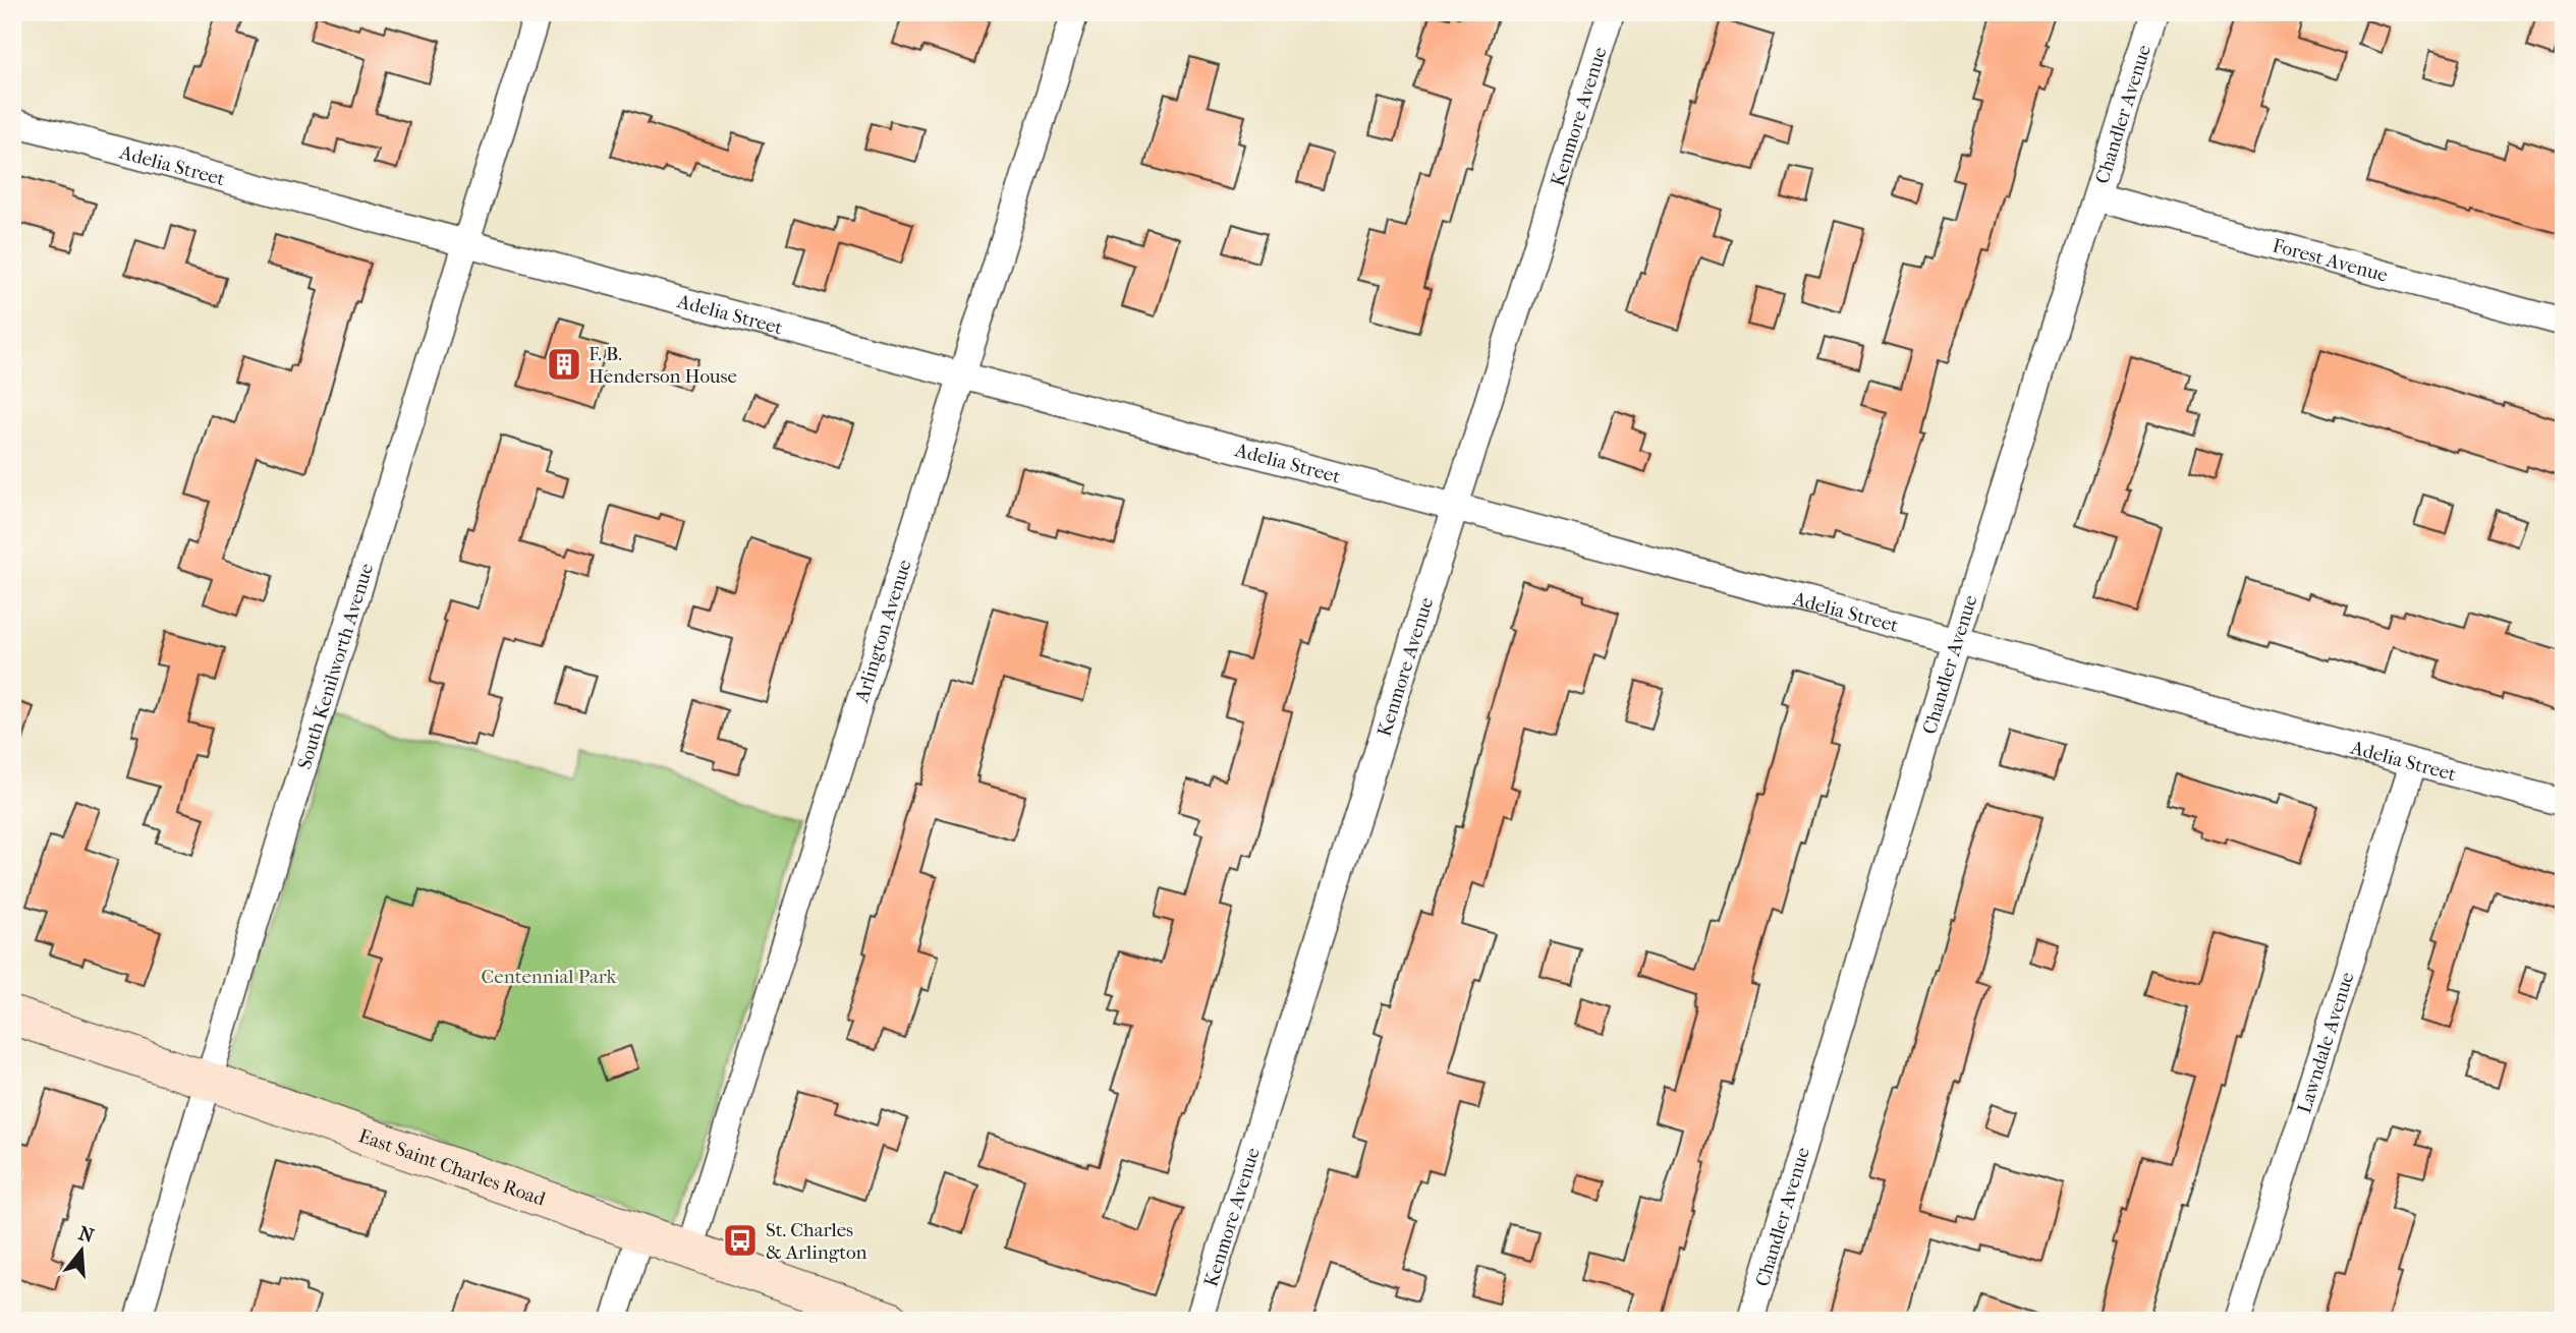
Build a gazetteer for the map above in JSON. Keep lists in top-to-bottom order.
{
  "streets": {
    "main road": ["East Saint Charles Road"],
    "street": [
      "Chandler Avenue",
      "Kenmore Avenue",
      "Adelia Street",
      "Forest Avenue",
      "Arlington Avenue",
      "South Kenilworth Avenue",
      "Lawndale Avenue"
    ]
  },
  "crossings": [
    ["Chandler Avenue", "Adelia Street"],
    ["Chandler Avenue", "Forest Avenue"],
    ["Kenmore Avenue", "Adelia Street"],
    ["Adelia Street", "Arlington Avenue"],
    ["Adelia Street", "South Kenilworth Avenue"],
    ["Adelia Street", "Lawndale Avenue"],
    ["Arlington Avenue", "East Saint Charles Road"],
    ["South Kenilworth Avenue", "East Saint Charles Road"]
  ],
  "parks": ["Centennial Park"],
  "places": {
    "building": ["F. B. Henderson House"],
    "bus stop": ["St. Charles & Arlington"]
  },
  "north": "top"
}
